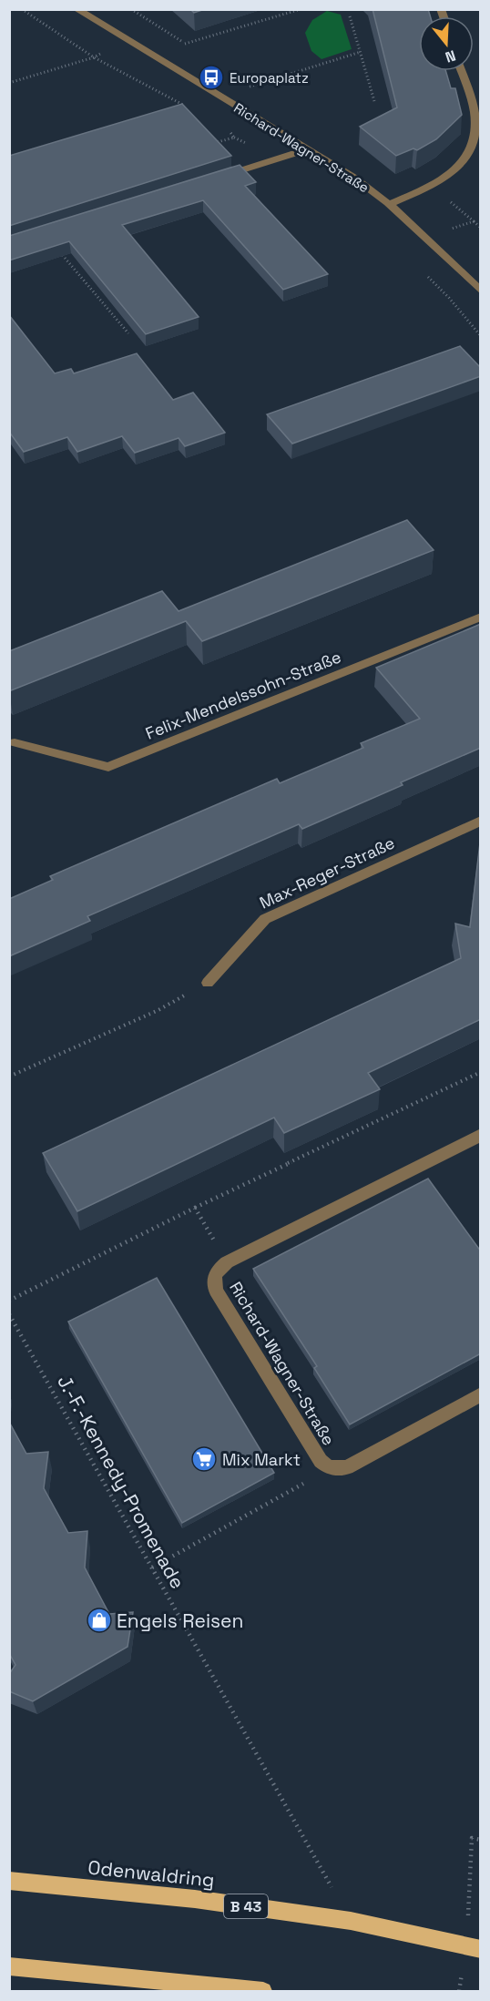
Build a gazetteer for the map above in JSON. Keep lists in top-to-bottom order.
{
  "streets": {
    "main road": ["Odenwaldring", "B 43"],
    "street": ["Richard-Wagner-Straße", "Felix-Mendelssohn-Straße", "Max-Reger-Straße"],
    "path": ["J.-F.-Kennedy-Promenade"]
  },
  "crossings": [
    ["J.-F.-Kennedy-Promenade", "Odenwaldring"]
  ],
  "places": {
    "bus stop": ["Europaplatz"],
    "supermarket": ["Mix Markt"],
    "shop": ["Engels Reisen"]
  },
  "north": "bottom"
}
